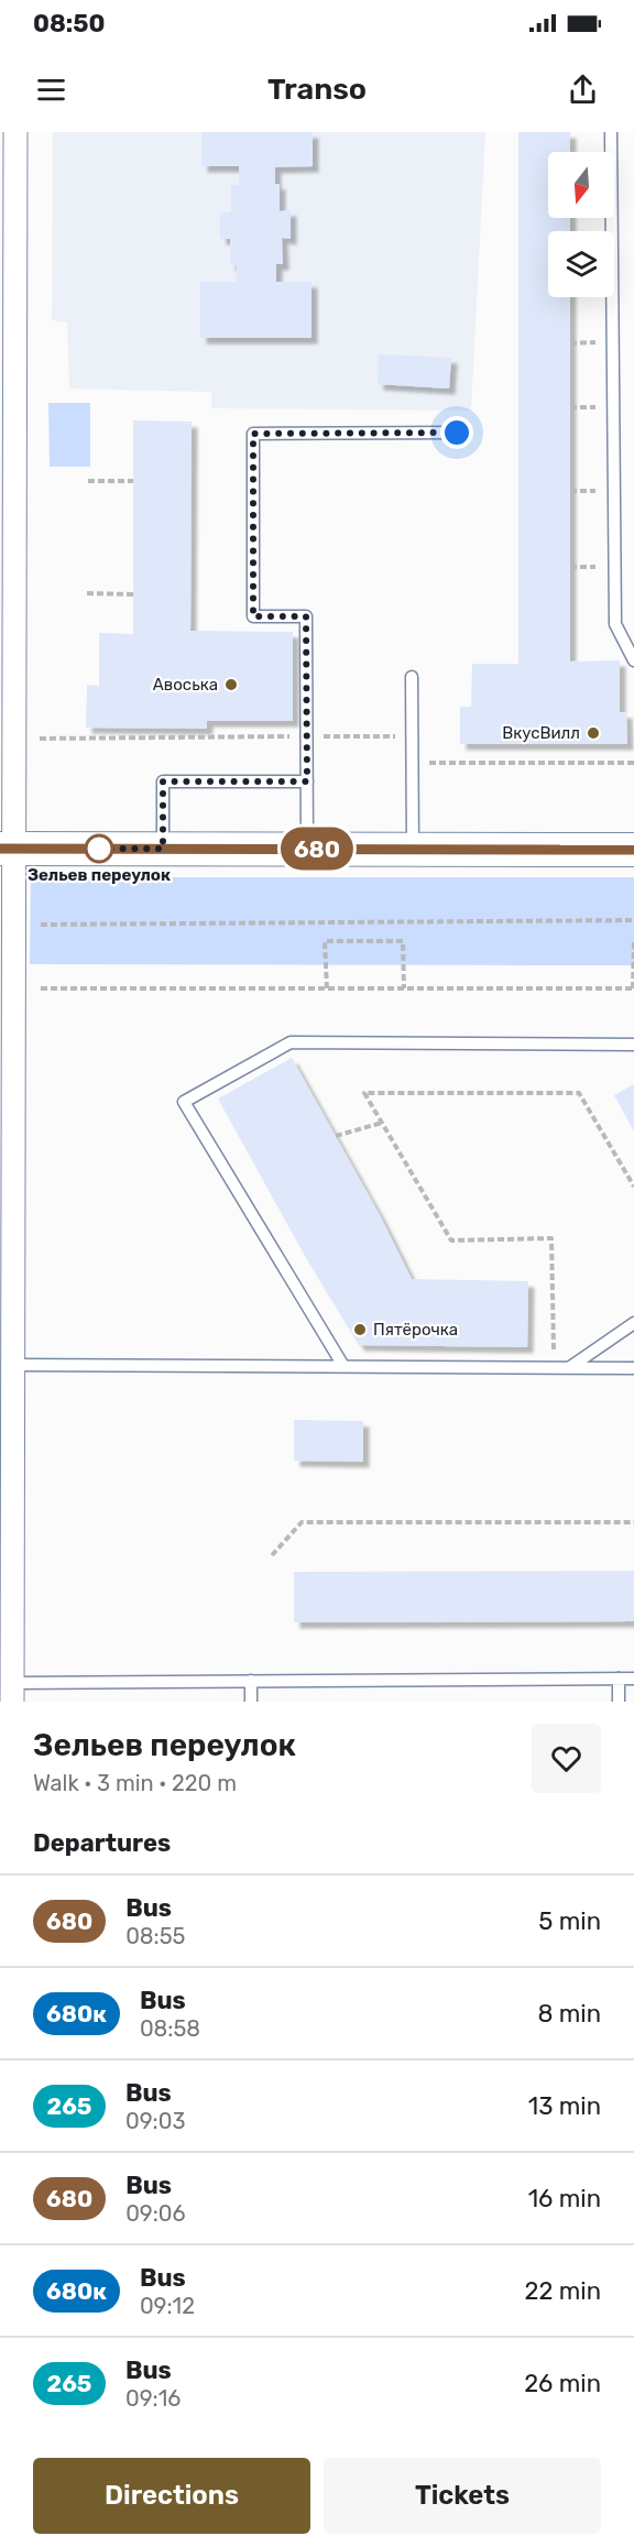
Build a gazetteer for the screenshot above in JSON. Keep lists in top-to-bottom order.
{
  "places": [
    "Авоська",
    "ВкусВилл",
    "Зельев переулок",
    "Пятёрочка"
  ],
  "lines": ["bus line 680"],
  "north": "bottom",
  "page": {
    "status": "08:50",
    "header": "Transo",
    "on_map": "680",
    "heading": [
      ["Зельев переулок", "Walk · 3 min · 220 m"],
      "Departures"
    ],
    "list": [
      {
        "mark": "680",
        "name": "Bus",
        "note": "08:55",
        "value": "5 min"
      },
      {
        "mark": "680к",
        "name": "Bus",
        "note": "08:58",
        "value": "8 min"
      },
      {
        "mark": "265",
        "name": "Bus",
        "note": "09:03",
        "value": "13 min"
      },
      {
        "mark": "680",
        "name": "Bus",
        "note": "09:06",
        "value": "16 min"
      },
      {
        "mark": "680к",
        "name": "Bus",
        "note": "09:12",
        "value": "22 min"
      },
      {
        "mark": "265",
        "name": "Bus",
        "note": "09:16",
        "value": "26 min"
      }
    ],
    "buttons": ["Directions", "Tickets"]
  }
}
